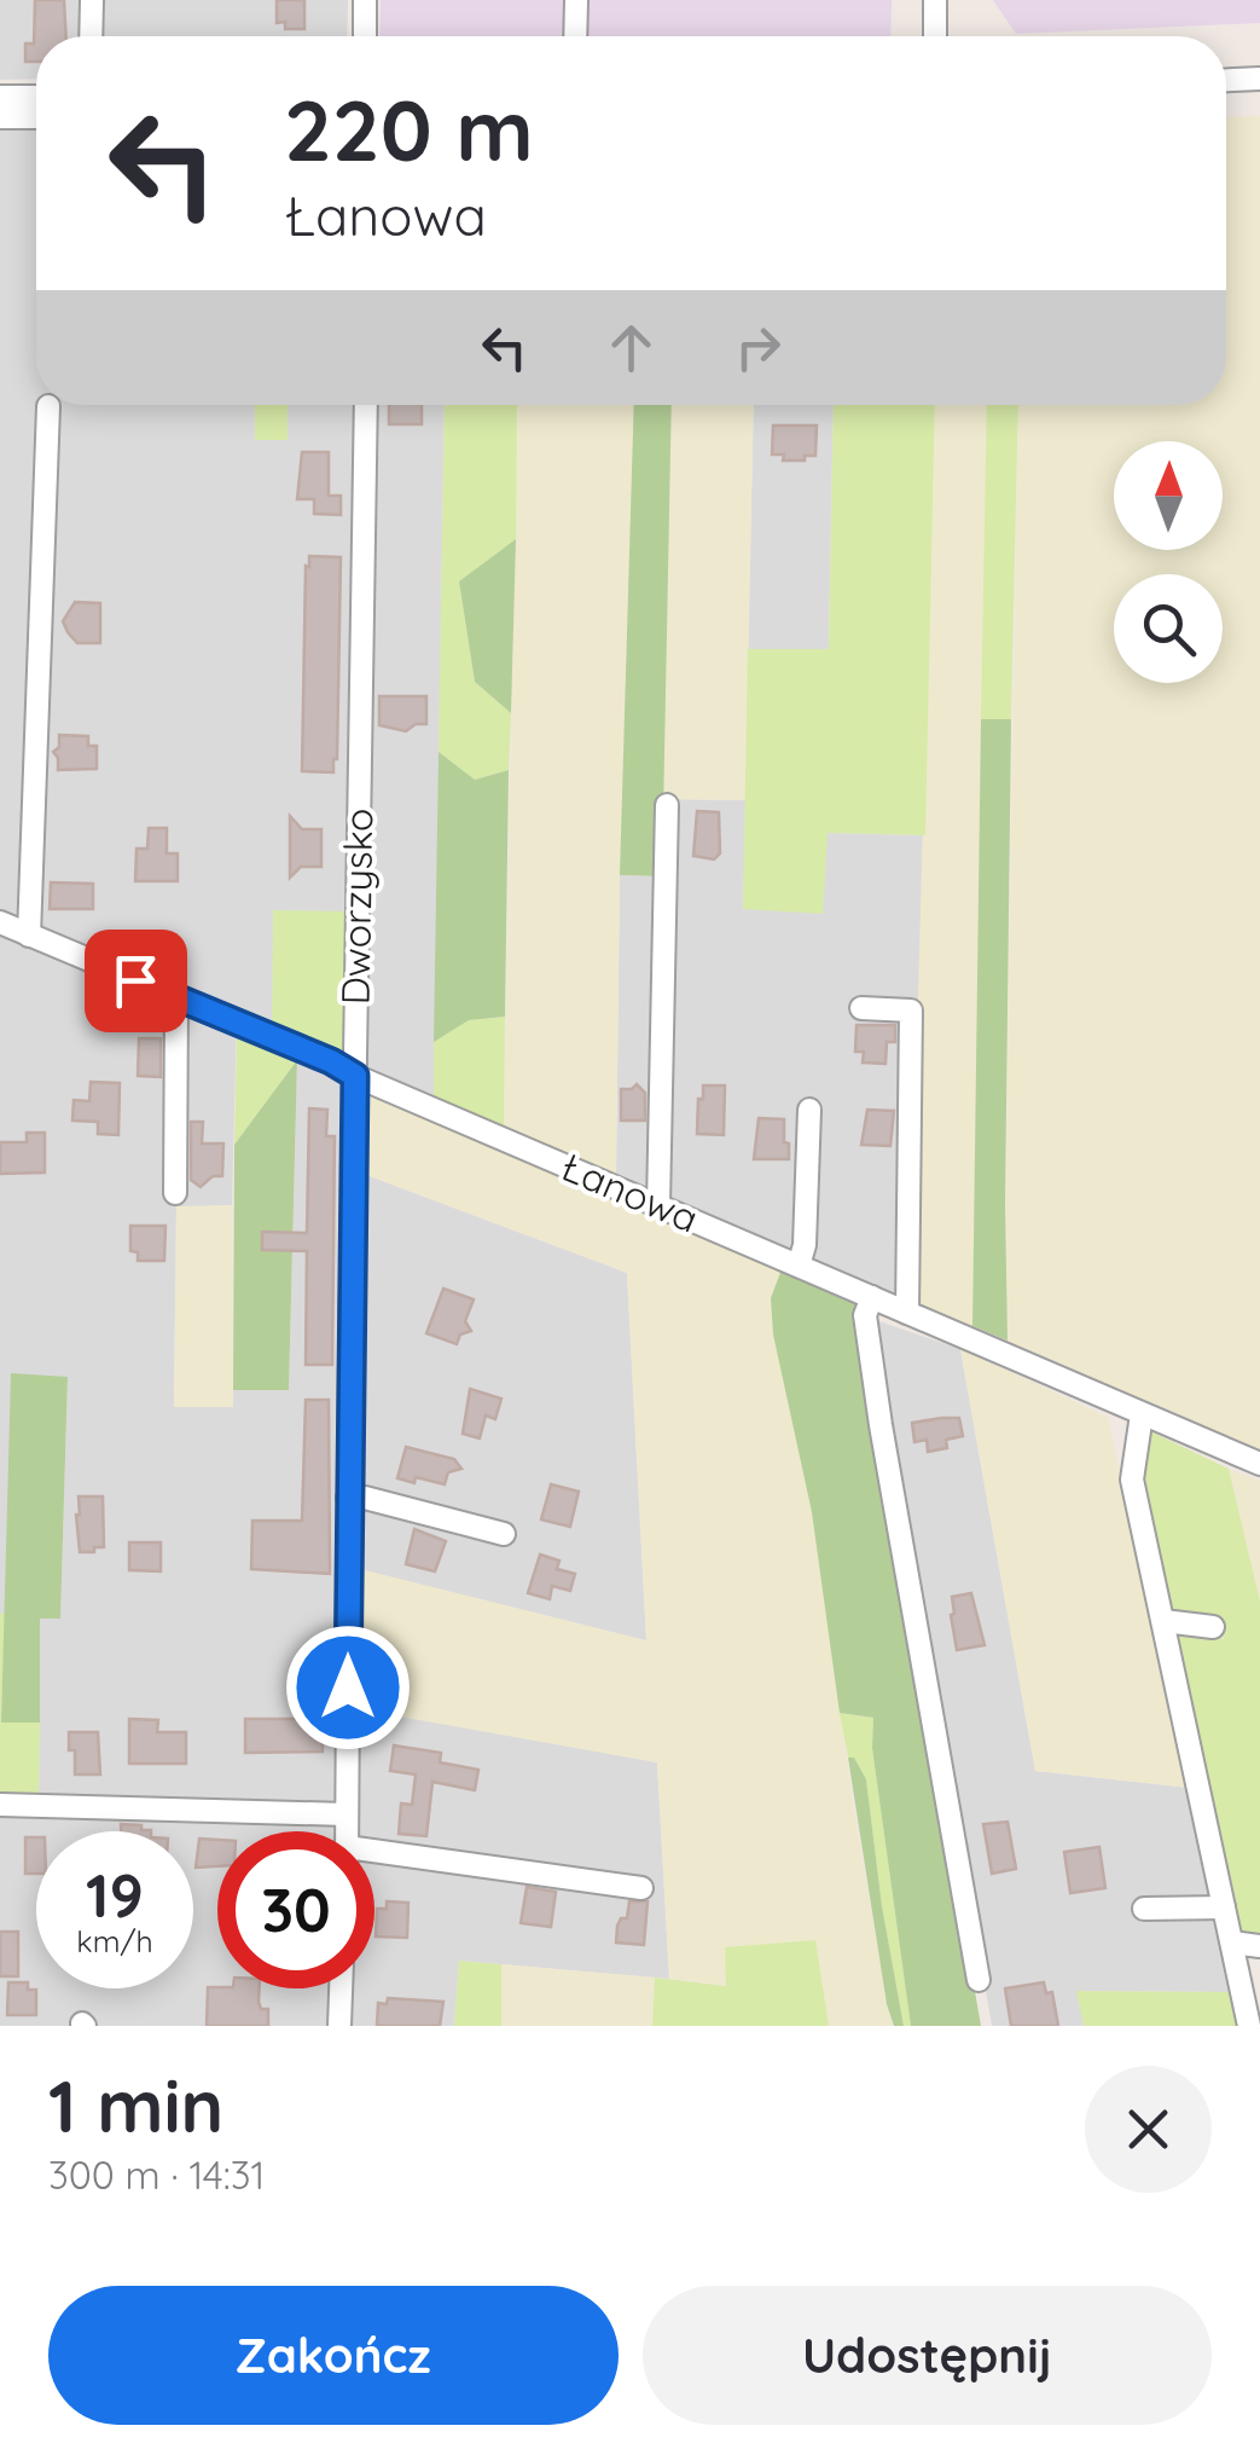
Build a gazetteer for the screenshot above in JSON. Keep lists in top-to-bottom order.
{
  "streets": {
    "street": ["Dworzysko", "Łanowa"]
  },
  "crossings": [
    ["Dworzysko", "Łanowa"]
  ],
  "north": "top",
  "page": {
    "turn": ["220 m", "Łanowa"],
    "speed": "19 km/h",
    "limit": "30",
    "heading": ["1 min", "300 m · 14:31"],
    "buttons": ["Zakończ", "Udostępnij"]
  }
}
